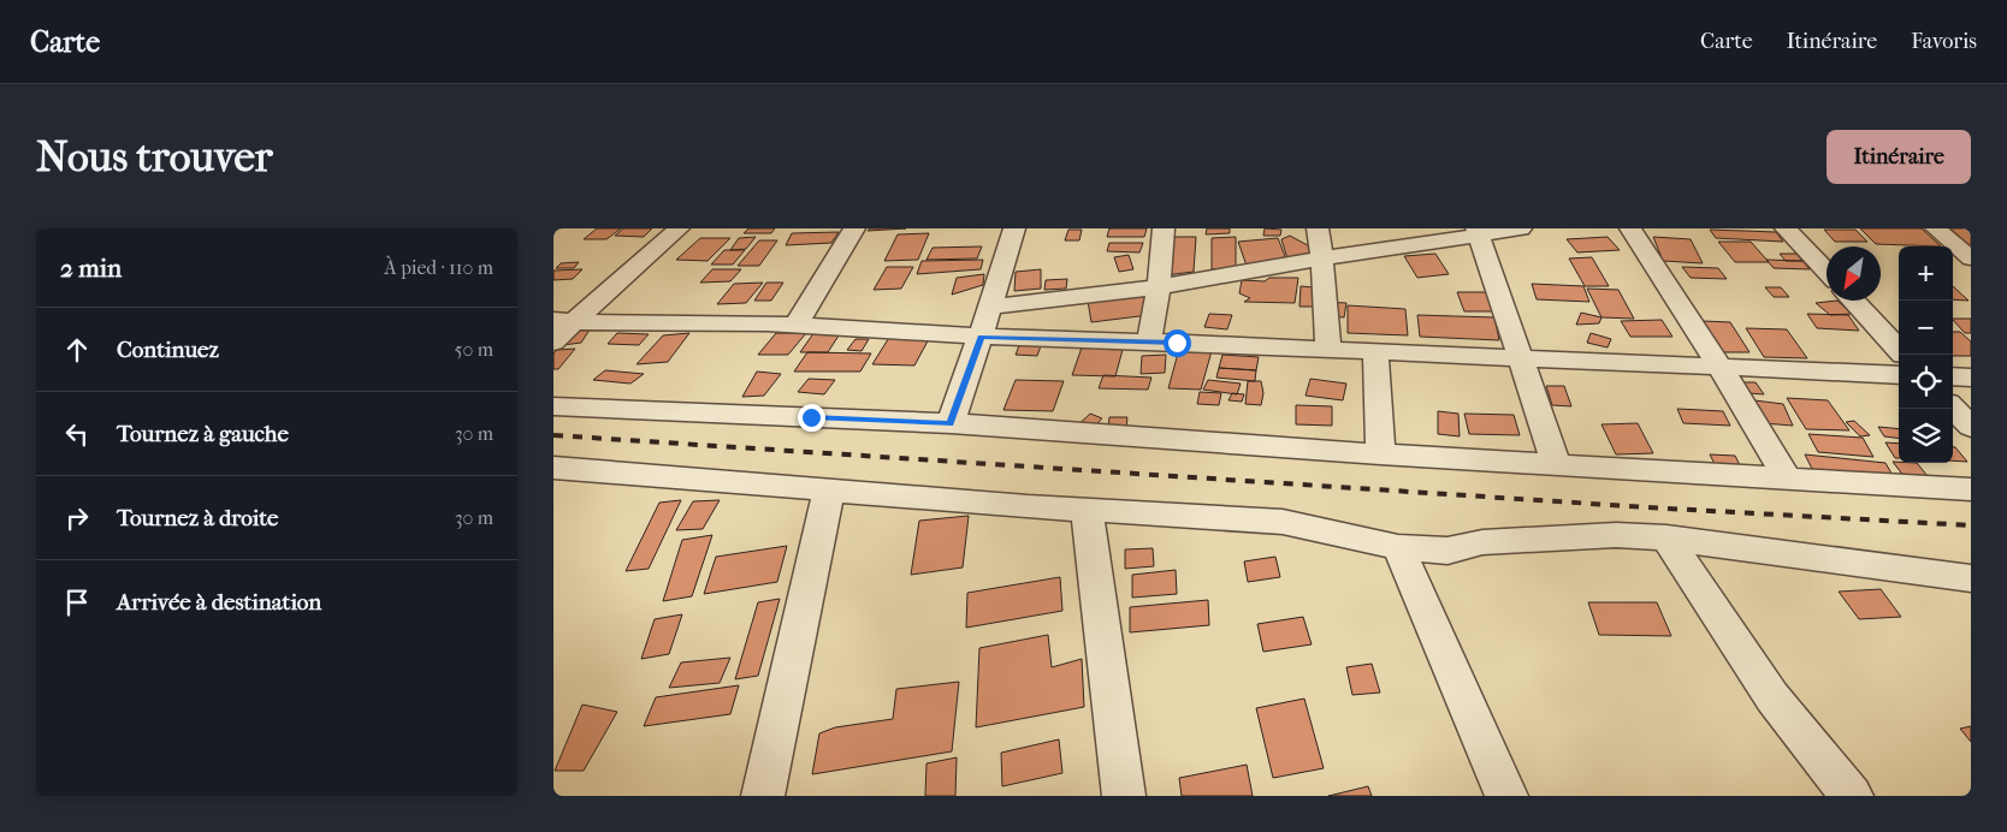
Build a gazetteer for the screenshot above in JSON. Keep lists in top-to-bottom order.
{
  "north": "bottom left",
  "page": {
    "header": "Carte",
    "nav": ["Carte", "Itinéraire", "Favoris"],
    "buttons": "Itinéraire",
    "title": "Nous trouver",
    "heading": ["2 min", "À pied · 110 m"],
    "map_buttons": ["+", "−"],
    "list": [
      ["Continuez", "50 m"],
      ["Tournez à gauche", "30 m"],
      ["Tournez à droite", "30 m"],
      "Arrivée à destination"
    ]
  }
}
